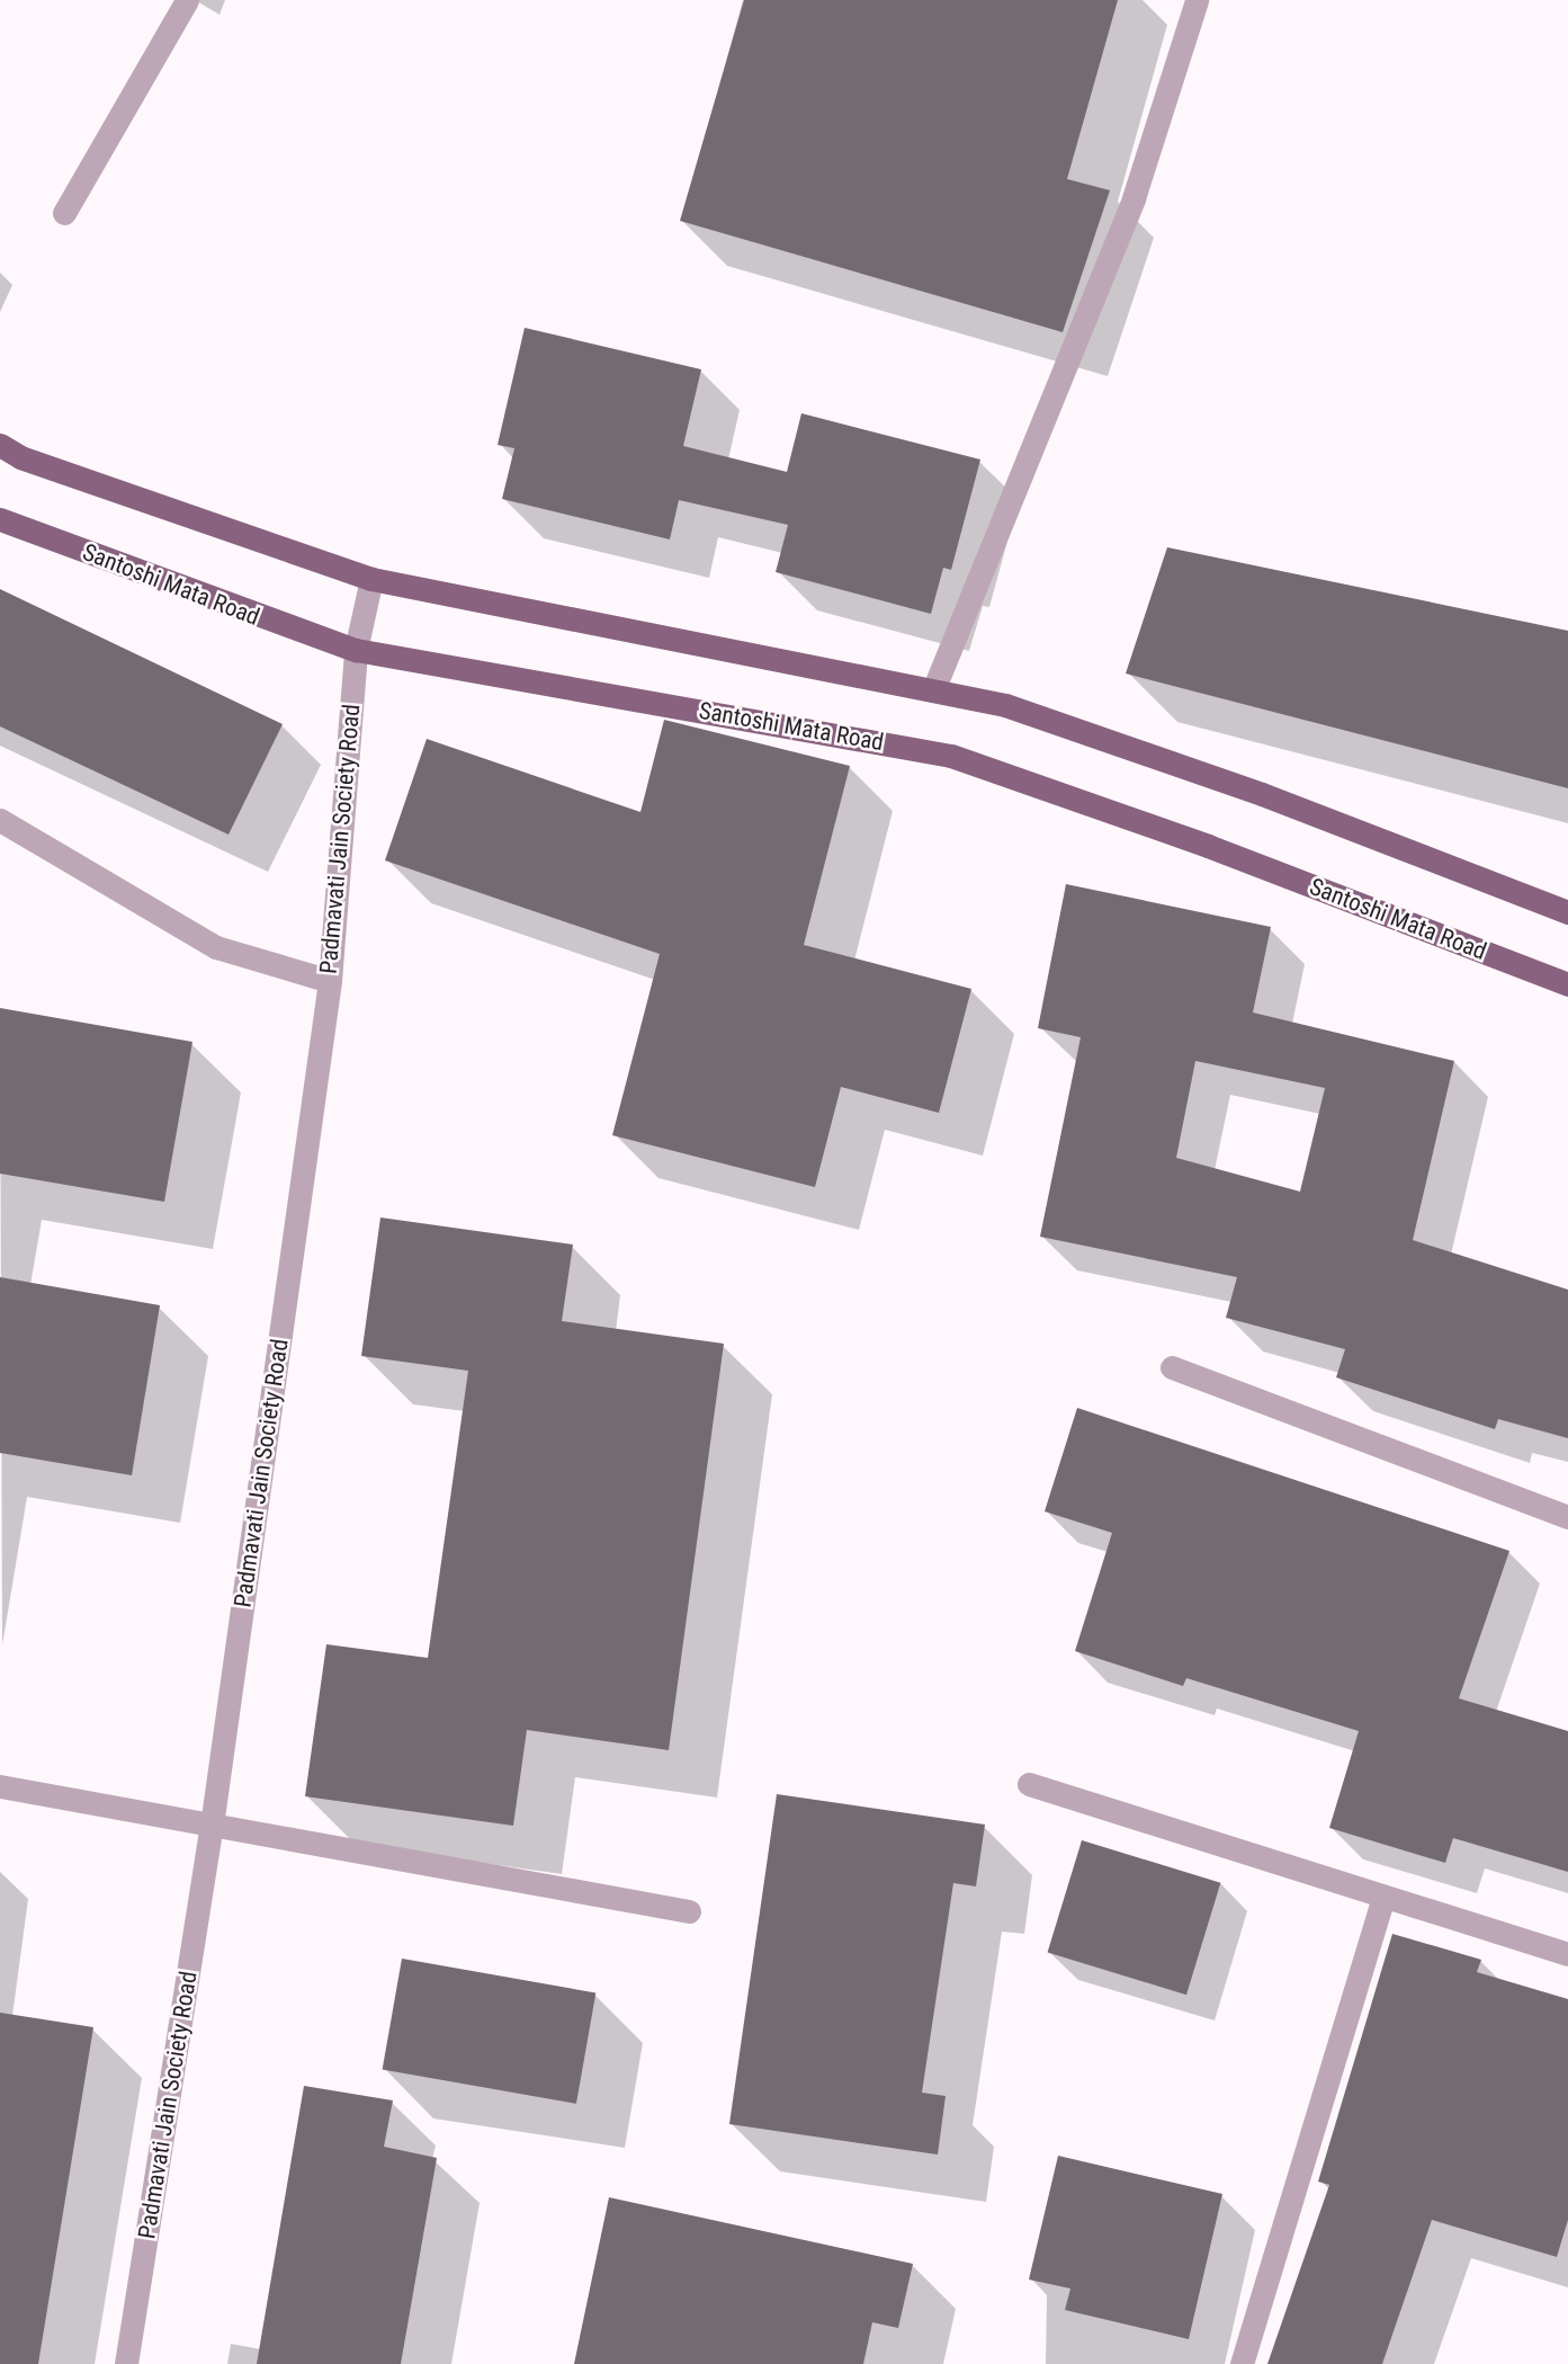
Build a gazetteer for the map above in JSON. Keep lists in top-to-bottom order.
{
  "streets": {
    "main road": ["Santoshi Mata Road"],
    "street": ["Padmavati Jain Society Road"]
  },
  "crossings": [
    ["Santoshi Mata Road", "Padmavati Jain Society Road"]
  ]
}
